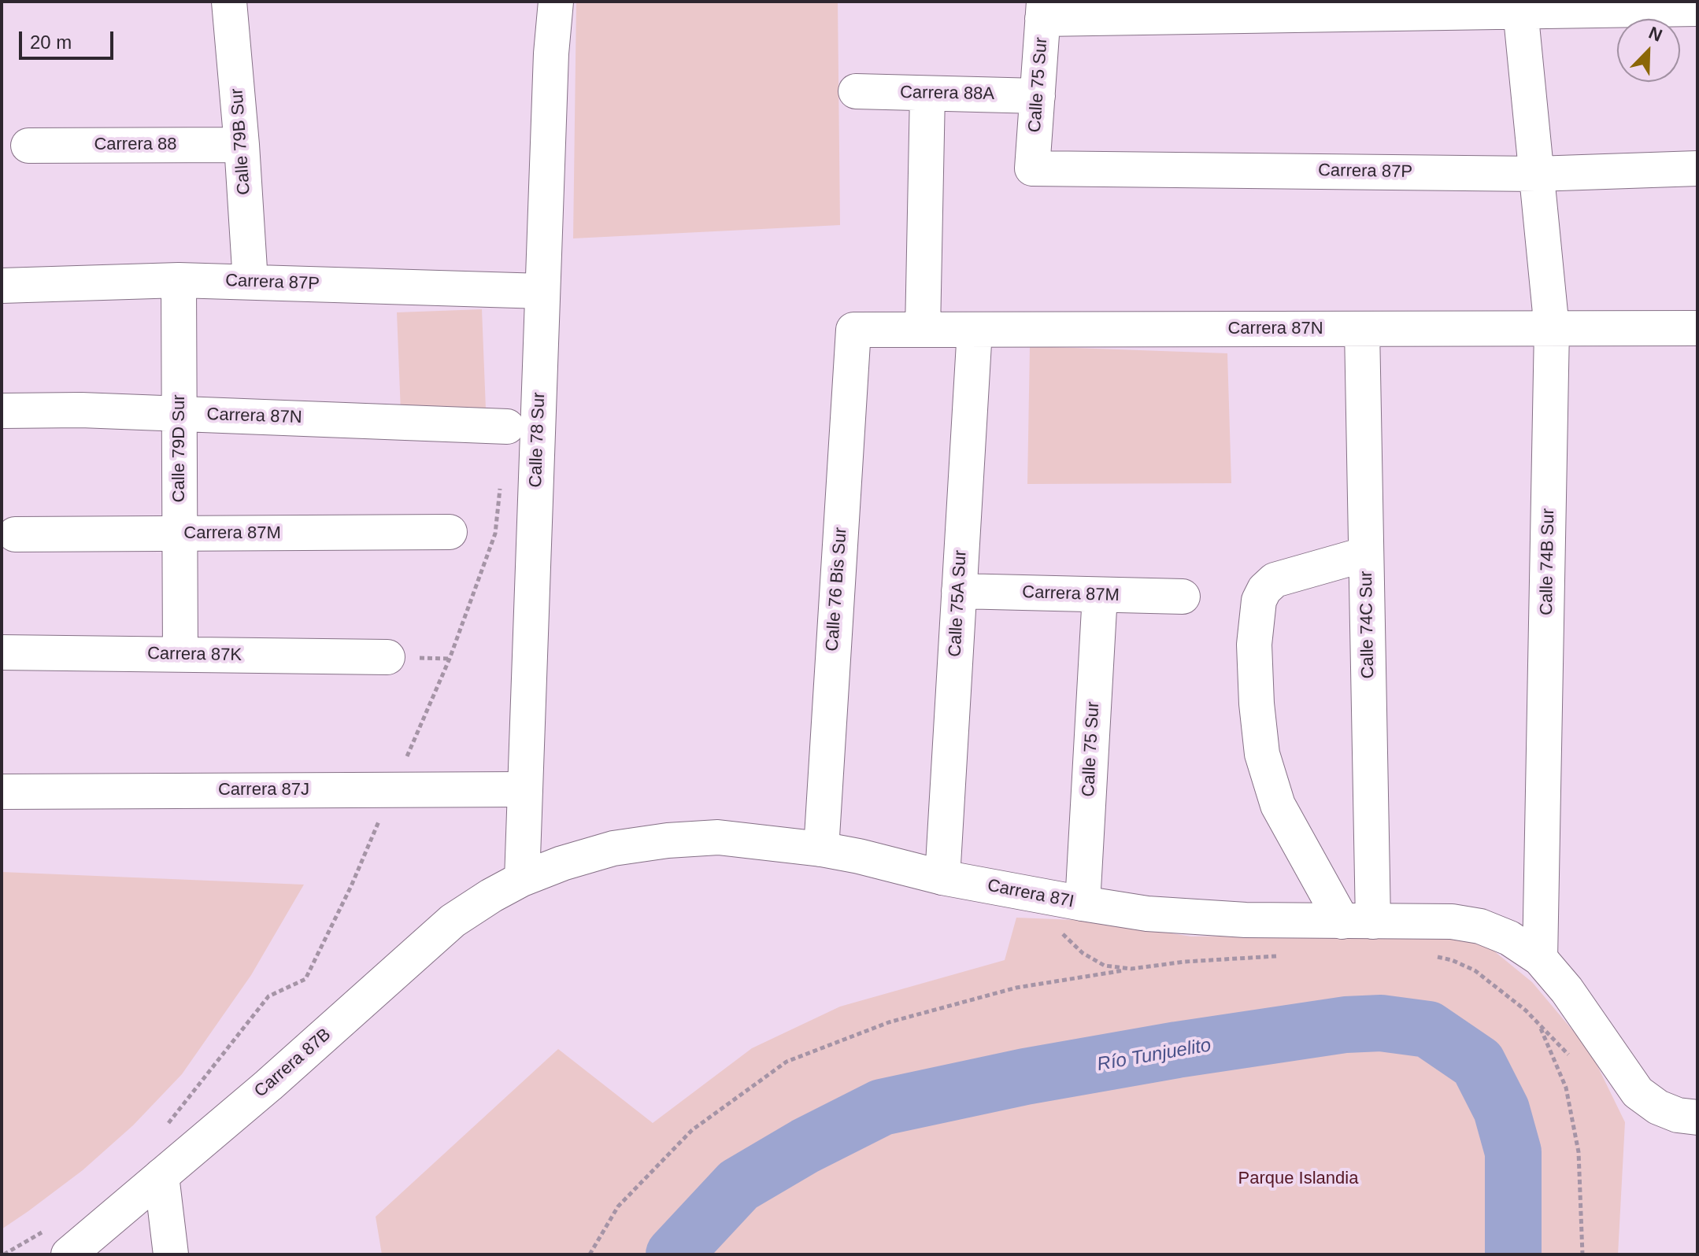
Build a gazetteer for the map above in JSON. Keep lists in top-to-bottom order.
{
  "streets": {
    "street": [
      "Calle 75 Sur",
      "Carrera 88A",
      "Calle 79B Sur",
      "Carrera 88",
      "Carrera 87P",
      "Carrera 87N",
      "Calle 78 Sur",
      "Calle 79D Sur",
      "Carrera 87M",
      "Calle 74B Sur",
      "Calle 76 Bis Sur",
      "Calle 75A Sur",
      "Calle 74C Sur",
      "Carrera 87K",
      "Carrera 87J",
      "Carrera 87I",
      "Carrera 87B"
    ]
  },
  "crossings": [
    ["Calle 75 Sur", "Carrera 88A"],
    ["Calle 75 Sur", "Carrera 87P"],
    ["Calle 75 Sur", "Carrera 87M"],
    ["Calle 75 Sur", "Carrera 87I"],
    ["Calle 79B Sur", "Carrera 88"],
    ["Calle 79B Sur", "Carrera 87P"],
    ["Carrera 87P", "Calle 78 Sur"],
    ["Carrera 87P", "Calle 79D Sur"],
    ["Carrera 87P", "Calle 74B Sur"],
    ["Carrera 87N", "Calle 79D Sur"],
    ["Carrera 87N", "Calle 74B Sur"],
    ["Carrera 87N", "Calle 76 Bis Sur"],
    ["Carrera 87N", "Calle 75A Sur"],
    ["Carrera 87N", "Calle 74C Sur"],
    ["Calle 78 Sur", "Carrera 87J"],
    ["Calle 78 Sur", "Carrera 87I"],
    ["Calle 78 Sur", "Carrera 87B"],
    ["Calle 79D Sur", "Carrera 87M"],
    ["Calle 79D Sur", "Carrera 87K"],
    ["Carrera 87M", "Calle 75A Sur"],
    ["Calle 74B Sur", "Carrera 87I"],
    ["Calle 76 Bis Sur", "Carrera 87I"],
    ["Calle 75A Sur", "Carrera 87I"],
    ["Calle 74C Sur", "Carrera 87I"],
    ["Carrera 87I", "Carrera 87B"]
  ],
  "water": ["Río Tunjuelito"],
  "parks": ["Parque Islandia"],
  "scale_bar": "20 m",
  "north": "top right"
}
